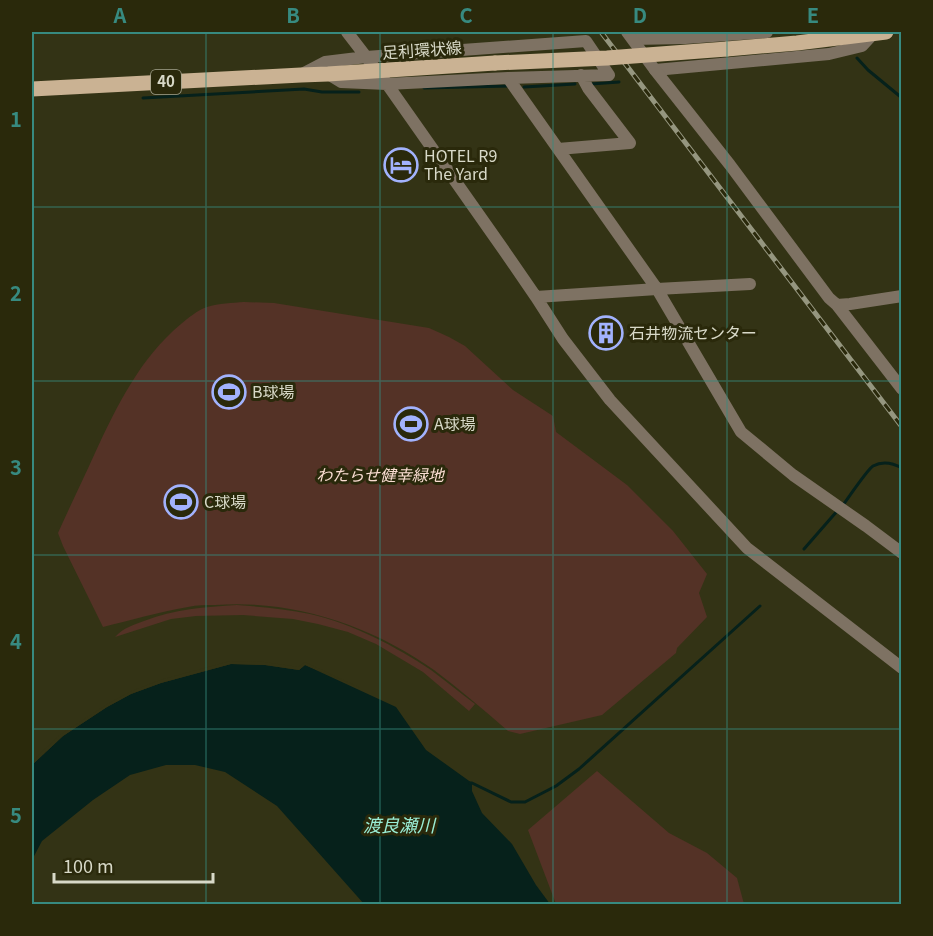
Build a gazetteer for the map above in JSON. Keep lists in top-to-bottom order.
{
  "streets": {
    "main road": ["足利環状線", "40"]
  },
  "water": ["渡良瀬川"],
  "parks": ["わたらせ健幸緑地"],
  "places": {
    "hotel": ["HOTEL R9 The Yard"],
    "building": ["石井物流センター"],
    "sports": ["B球場", "A球場", "C球場"]
  },
  "scale_bar": "100 m",
  "grid": {
    "columns": [
      "A",
      "B",
      "C",
      "D",
      "E"
    ],
    "rows": [
      "1",
      "2",
      "3",
      "4",
      "5"
    ]
  }
}
